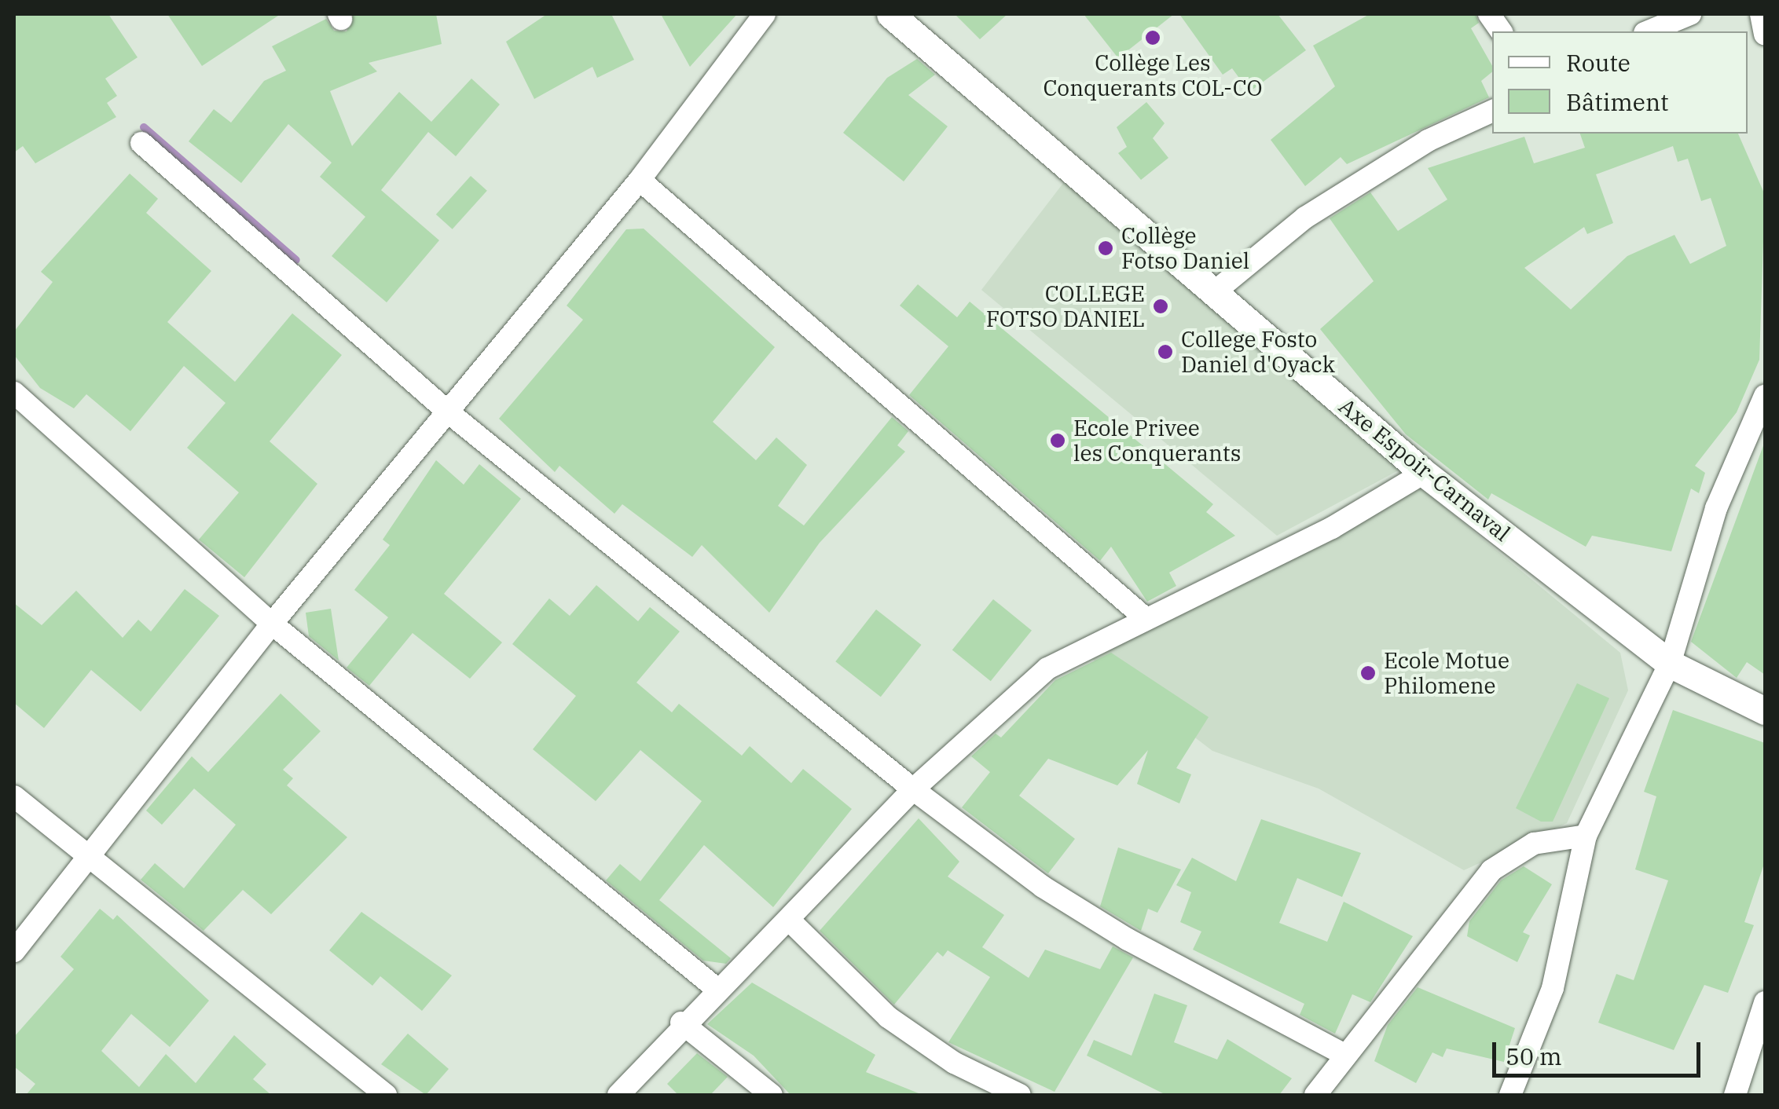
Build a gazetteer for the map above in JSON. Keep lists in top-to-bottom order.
{
  "streets": {
    "street": ["Axe Espoir-Carnaval"]
  },
  "places": [
    "Collège Les Conquerants COL-CO",
    "Collège Fotso Daniel",
    "COLLEGE FOTSO DANIEL",
    "College Fosto Daniel d'Oyack",
    "Ecole Privee les Conquerants",
    "Ecole Motue Philomene"
  ],
  "legend": ["Route", "Bâtiment"],
  "scale_bar": "50 m"
}
